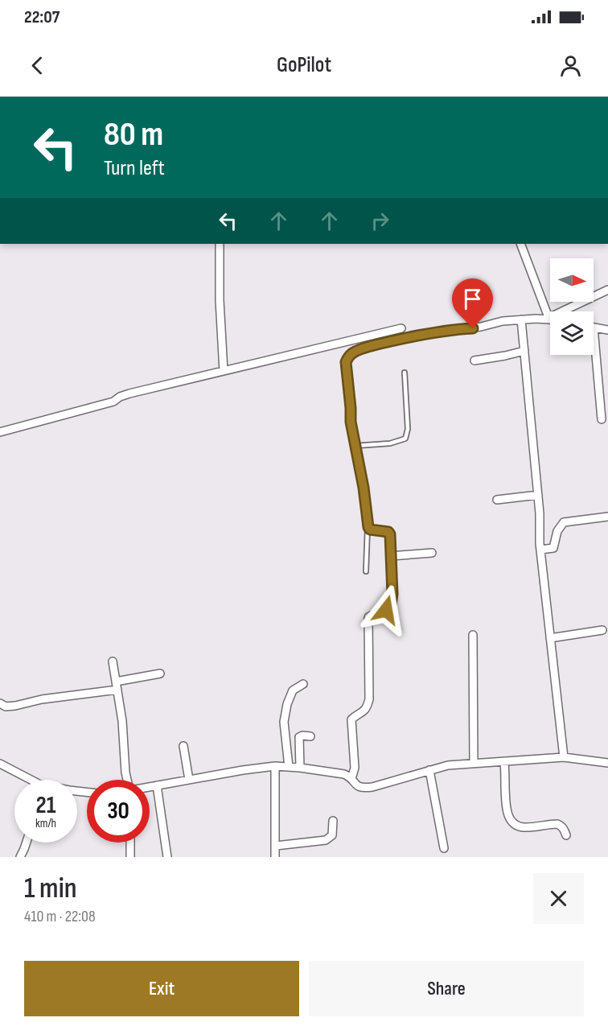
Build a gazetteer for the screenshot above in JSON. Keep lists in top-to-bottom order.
{
  "north": "right",
  "page": {
    "status": "22:07",
    "header": "GoPilot",
    "turn": ["80 m", "Turn left"],
    "speed": "21 km/h",
    "limit": "30",
    "heading": ["1 min", "410 m · 22:08"],
    "buttons": ["Exit", "Share"]
  }
}
